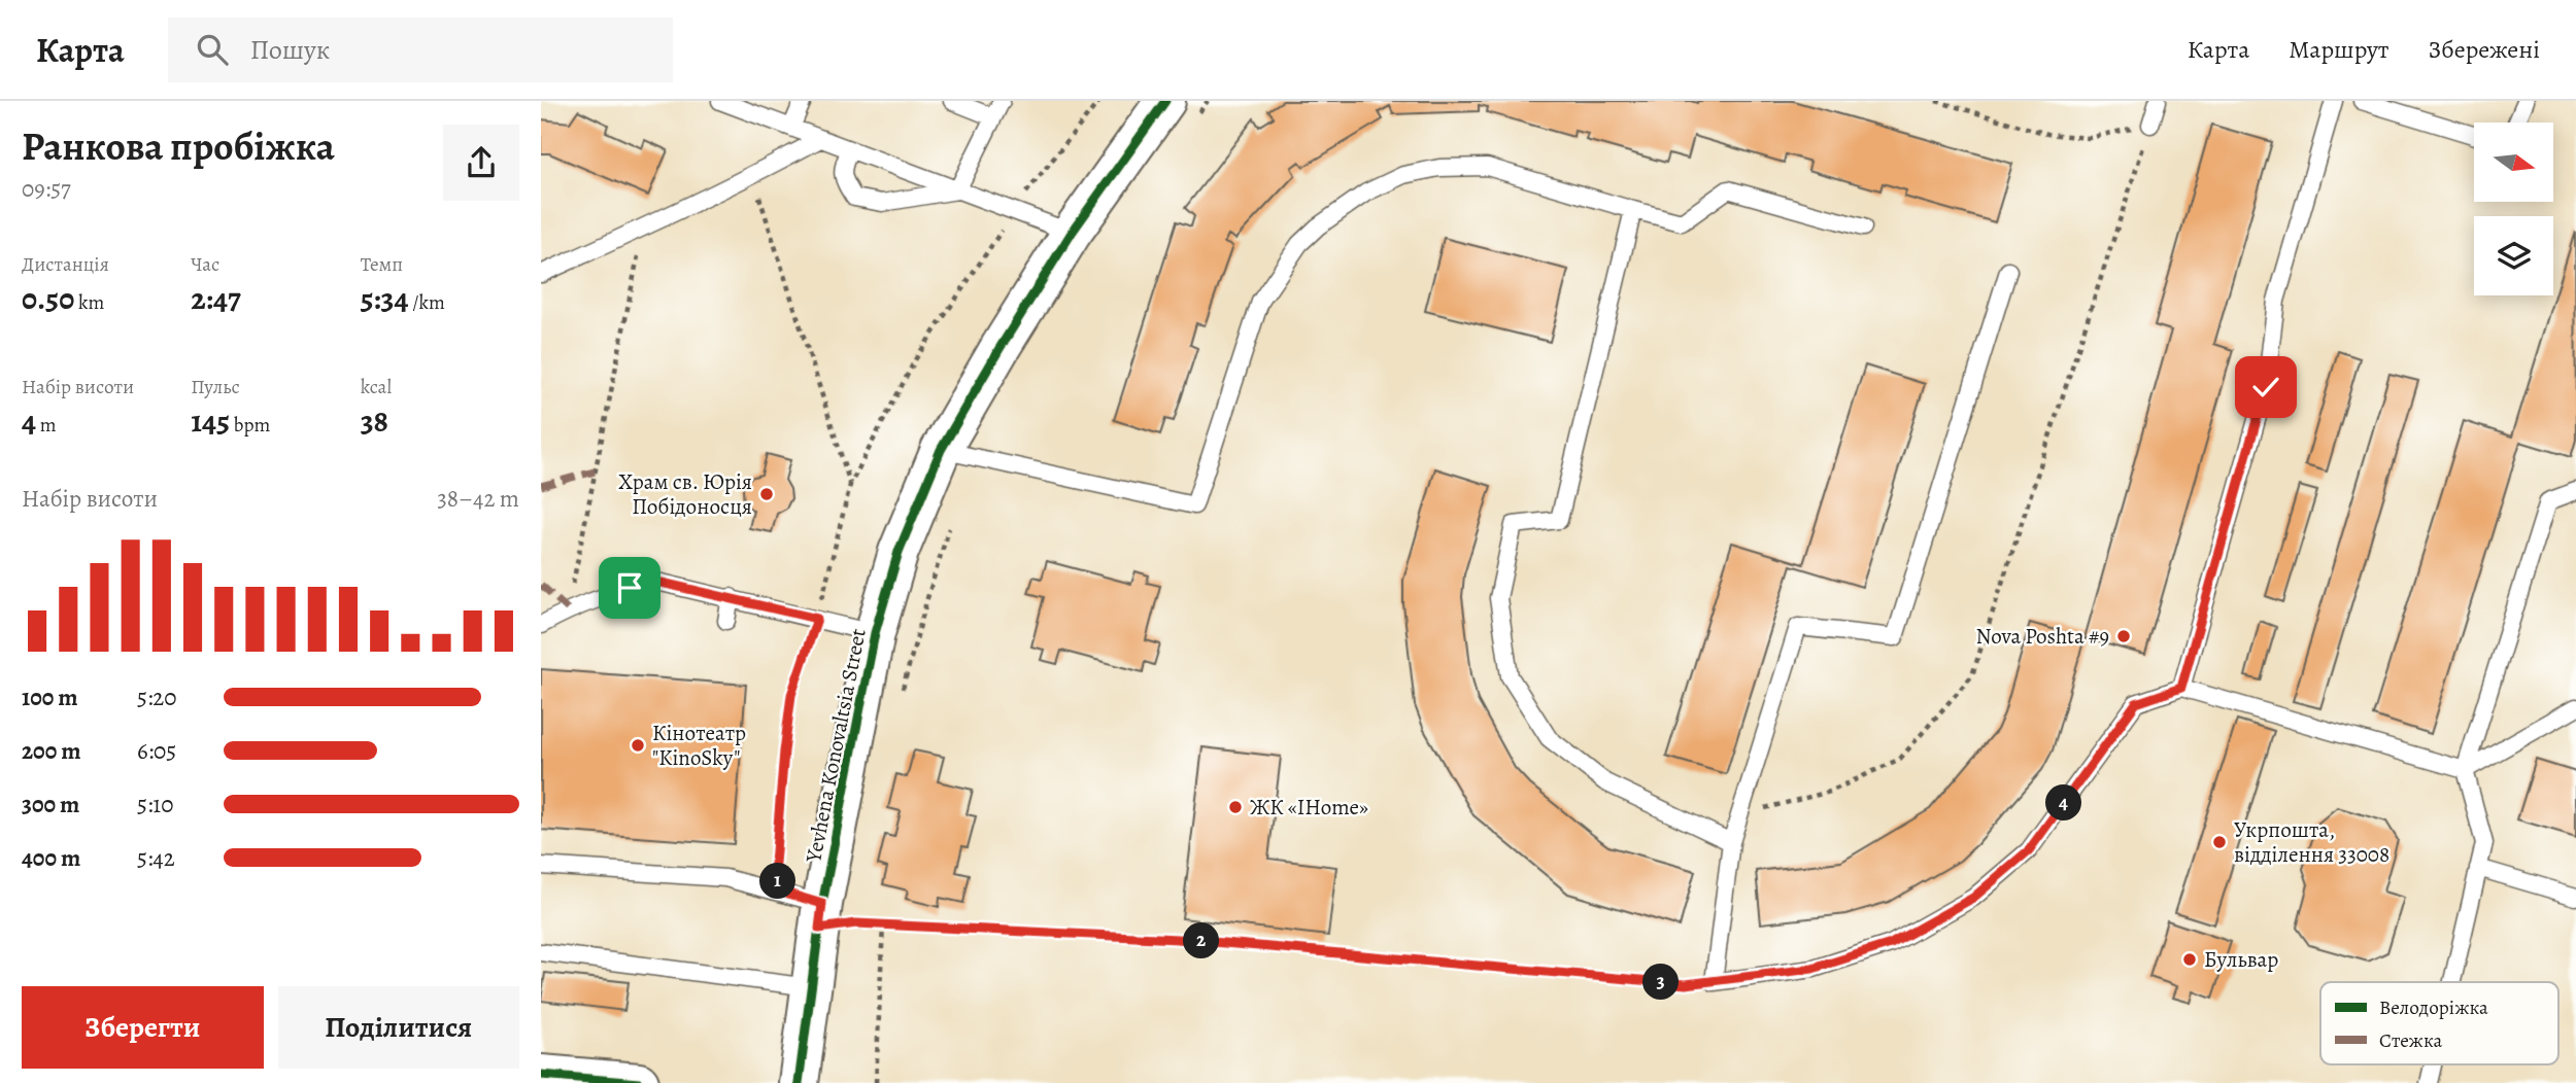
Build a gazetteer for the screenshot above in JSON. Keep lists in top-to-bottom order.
{
  "streets": {
    "street": ["Yevhena Konovaltsia Street"]
  },
  "places": [
    "Храм св. Юрія Побідоносця",
    "Nova Poshta #9",
    "Кінотеатр \"KinoSky\"",
    "ЖК «IHome»",
    "Укрпошта, відділення 33008",
    "Бульвар"
  ],
  "legend": ["Велодоріжка", "Стежка"],
  "north": "right",
  "page": {
    "header": "Карта",
    "search": "Пошук",
    "nav": ["Карта", "Маршрут", "Збережені"],
    "heading": ["Ранкова пробіжка", "09:57"],
    "stats": [
      ["Дистанція", "0.50 km"],
      ["Час", "2:47"],
      ["Темп", "5:34 /km"],
      ["Набір висоти", "4 m"],
      ["Пульс", "145 bpm"],
      ["kcal", "38"]
    ],
    "chart": ["Набір висоти", "38–42 m"],
    "list": [
      {
        "name": "100 m",
        "note": "5:20"
      },
      {
        "name": "200 m",
        "note": "6:05"
      },
      {
        "name": "300 m",
        "note": "5:10"
      },
      {
        "name": "400 m",
        "note": "5:42"
      }
    ],
    "pins": [
      "4",
      "1",
      "2",
      "3"
    ],
    "buttons": ["Зберегти", "Поділитися"]
  }
}
